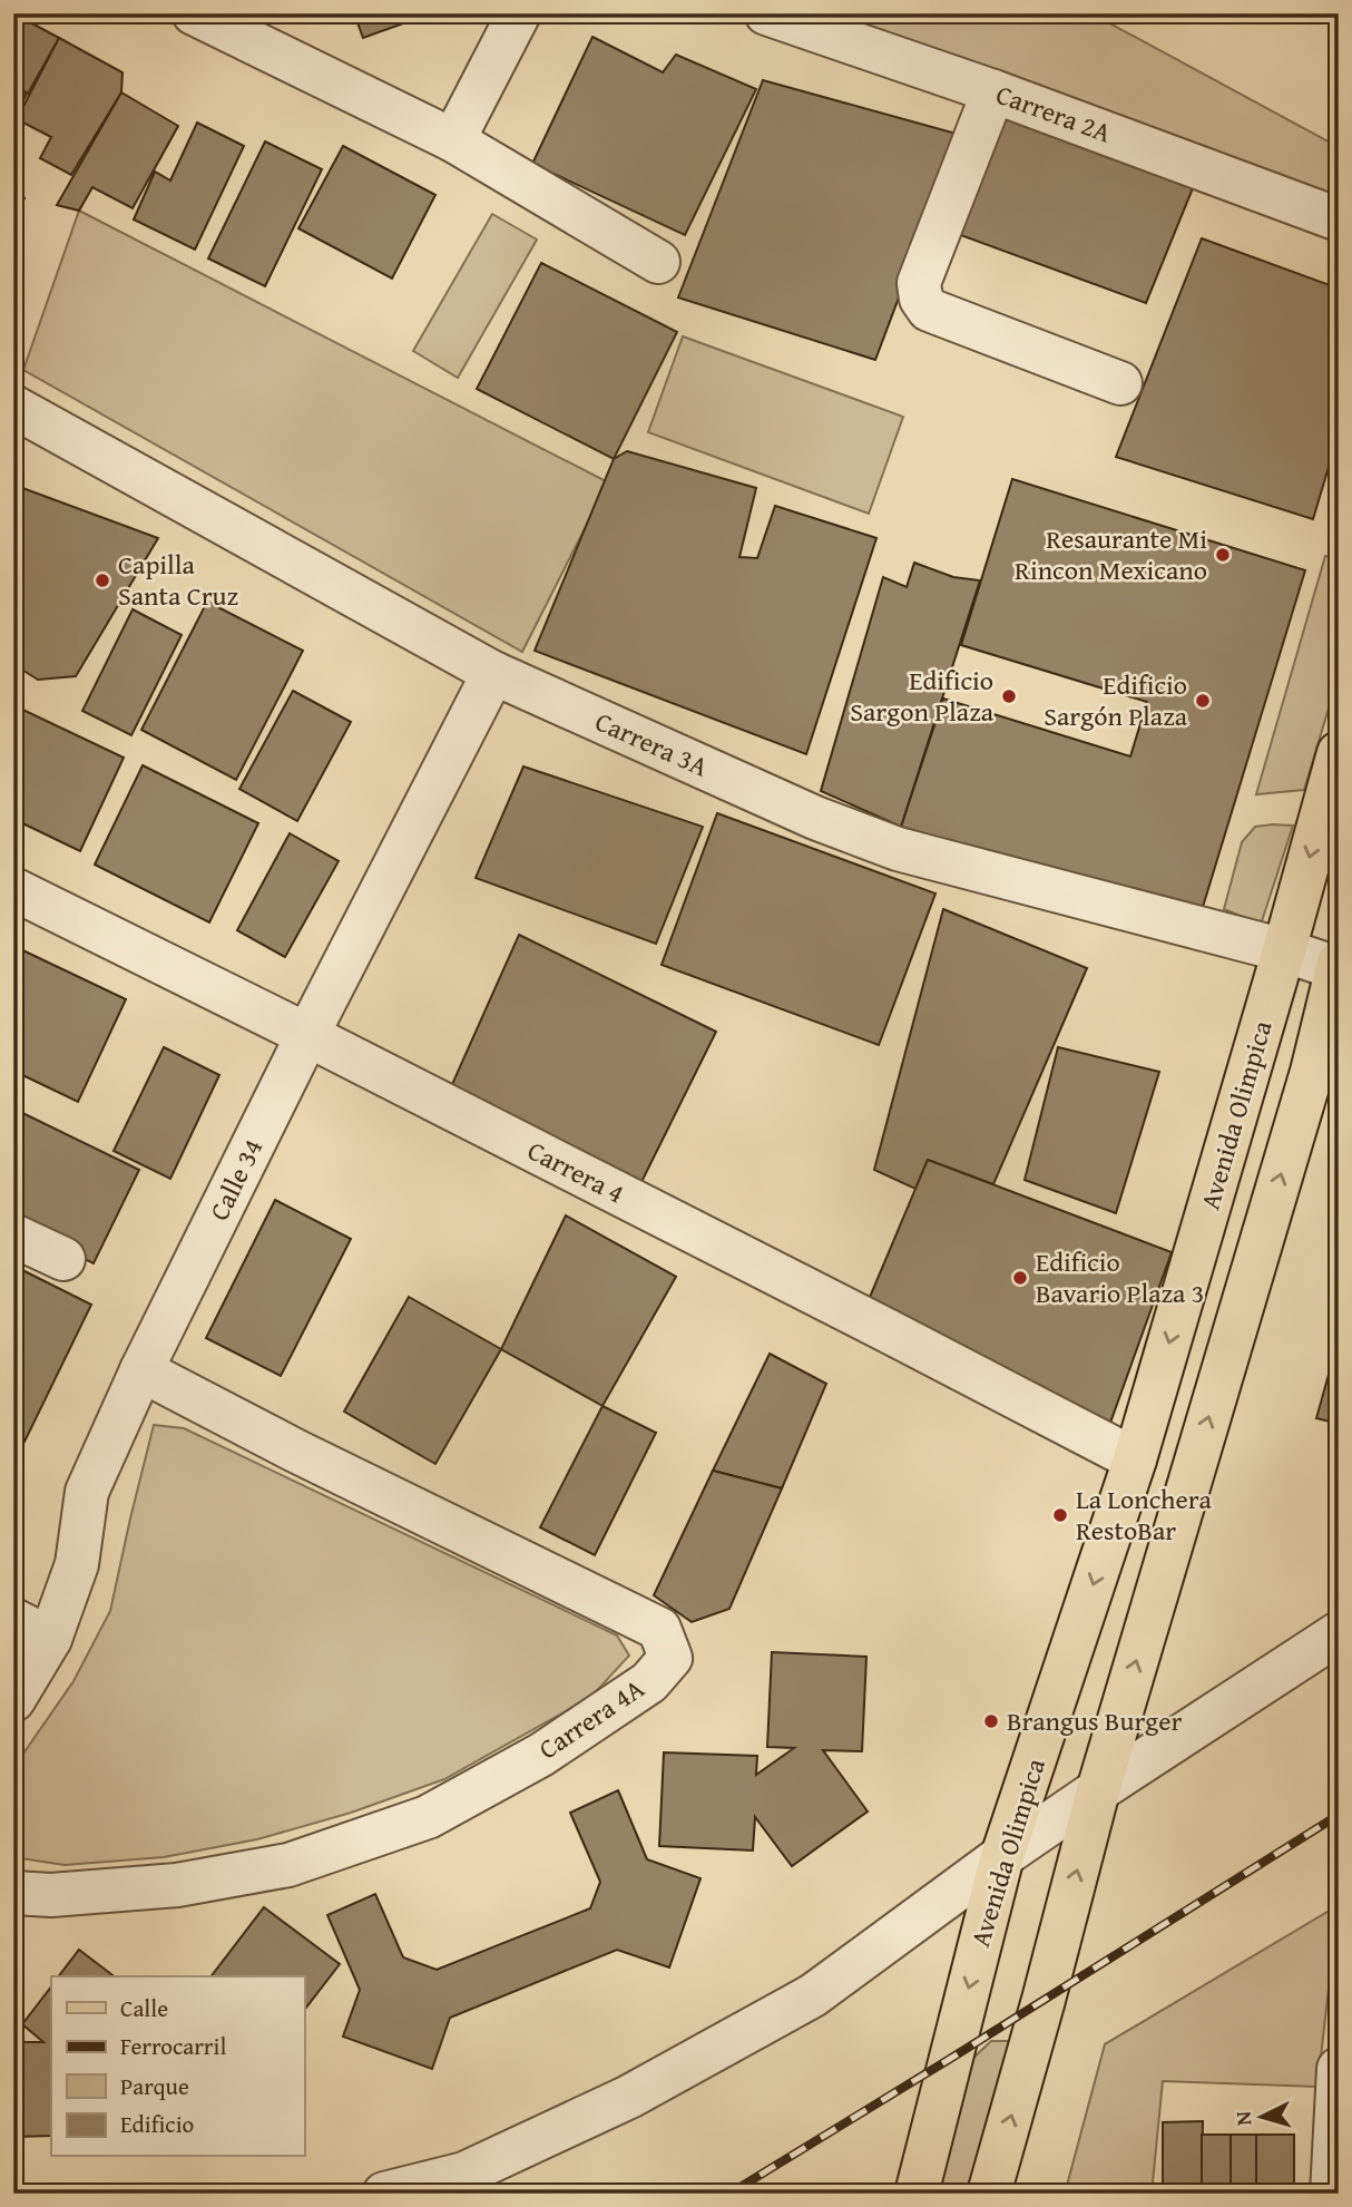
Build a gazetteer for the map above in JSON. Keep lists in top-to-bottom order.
{
  "streets": {
    "main road": ["Avenida Olimpica"],
    "street": [
      "Carrera 2A",
      "Carrera 3A",
      "Carrera 4",
      "Calle 34",
      "Carrera 4A"
    ]
  },
  "crossings": [
    ["Carrera 3A", "Avenida Olimpica"],
    ["Carrera 3A", "Calle 34"],
    ["Avenida Olimpica", "Carrera 4"],
    ["Carrera 4", "Calle 34"],
    ["Calle 34", "Carrera 4A"]
  ],
  "places": [
    "Resaurante Mi Rincon Mexicano",
    "Capilla Santa Cruz",
    "Edificio Sargon Plaza",
    "Edificio Sargón Plaza",
    "Edificio Bavario Plaza 3",
    "La Lonchera RestoBar",
    "Brangus Burger"
  ],
  "legend": [
    "Calle",
    "Ferrocarril",
    "Parque",
    "Edificio"
  ],
  "north": "left"
}
